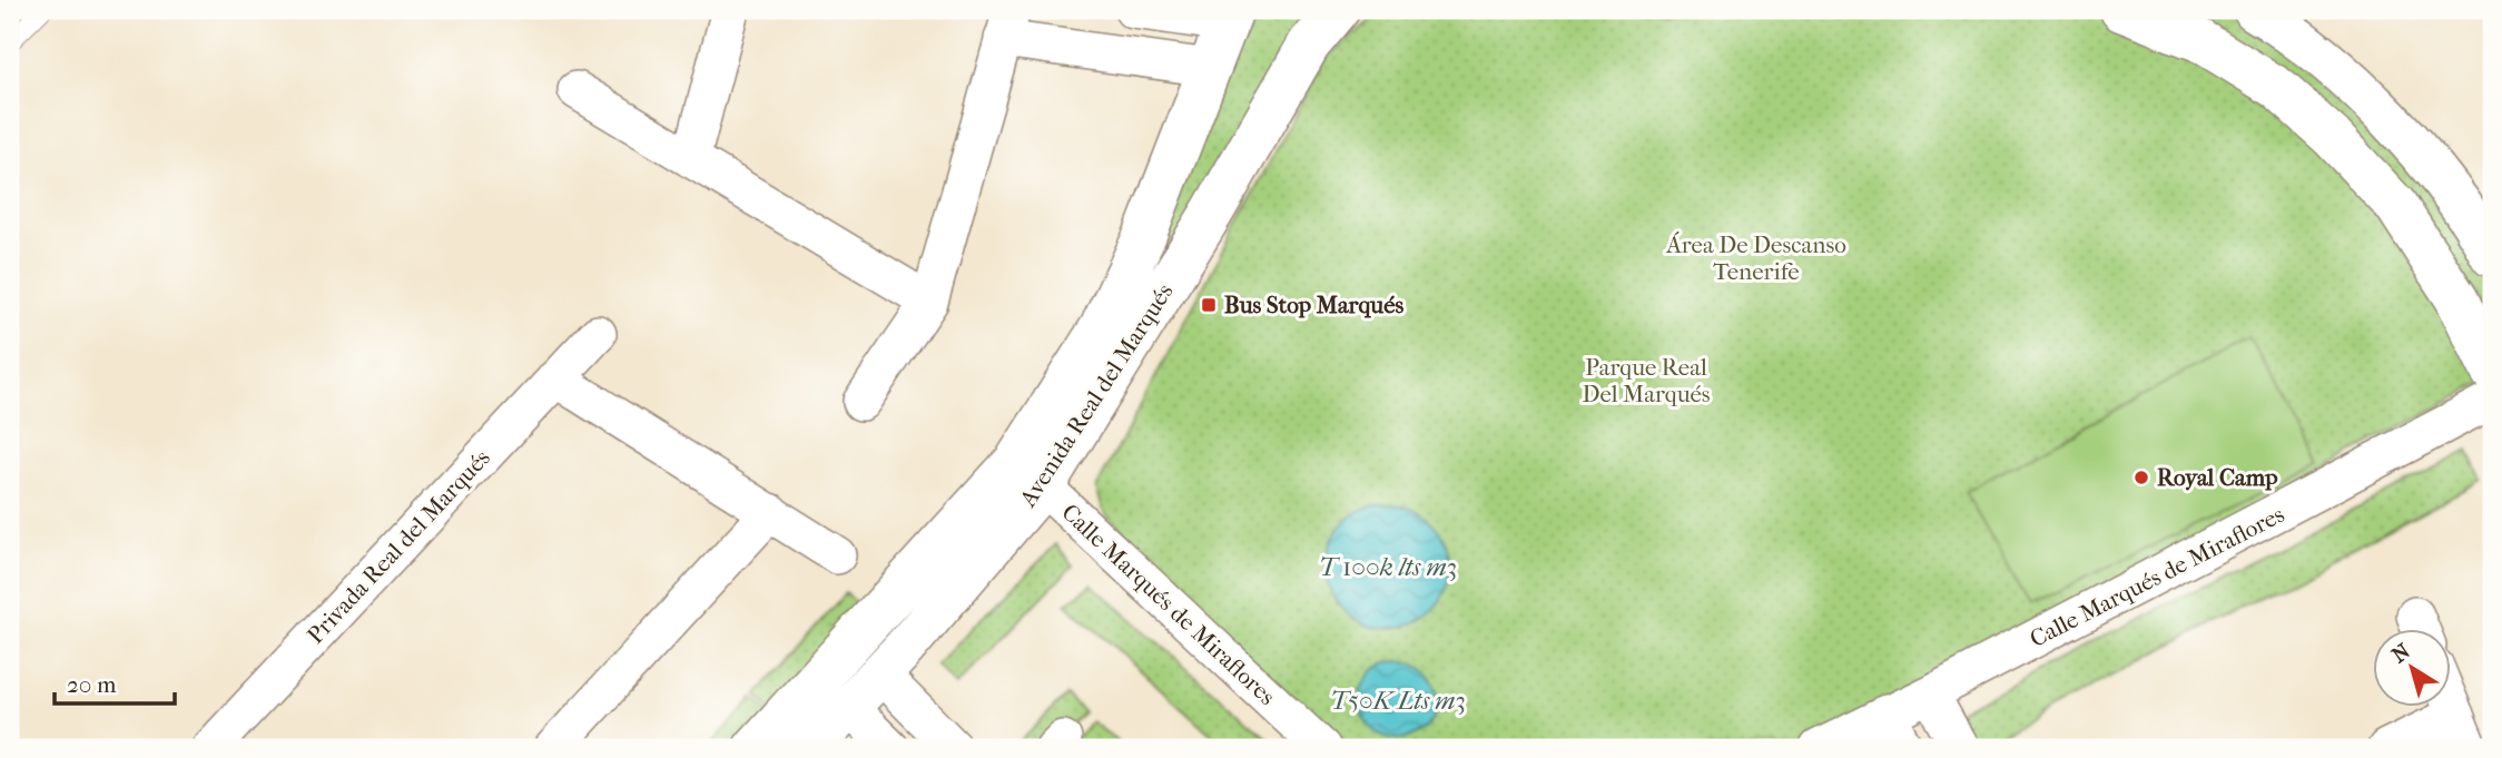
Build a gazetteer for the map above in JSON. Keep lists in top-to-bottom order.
{
  "streets": {
    "street": ["Avenida Real del Marqués", "Privada Real del Marqués", "Calle Marqués de Miraflores"]
  },
  "crossings": [
    ["Avenida Real del Marqués", "Calle Marqués de Miraflores"]
  ],
  "water": ["T 100k lts m3", "T50K Lts m3"],
  "parks": ["Área De Descanso Tenerife", "Parque Real Del Marqués"],
  "places": {
    "transit": ["Bus Stop Marqués"],
    "other": ["Royal Camp"]
  },
  "scale_bar": "20 m",
  "north": "top left"
}
